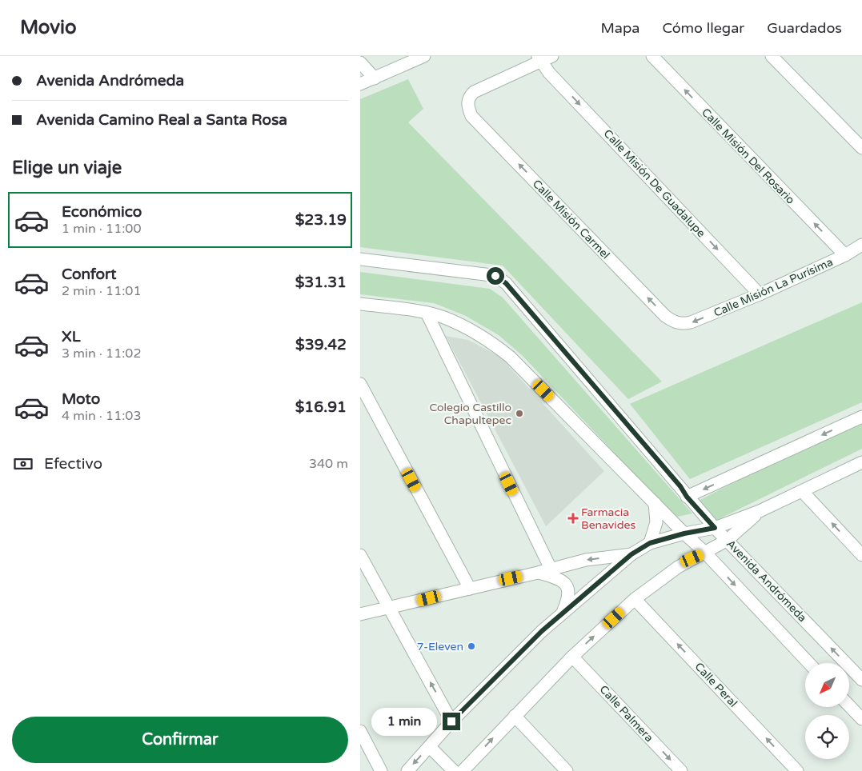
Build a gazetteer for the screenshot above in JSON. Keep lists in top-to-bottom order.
{
  "streets": {
    "street": [
      "Calle Misión Del Rosario",
      "Calle Misión De Guadalupe",
      "Calle Misión Carmel",
      "Calle Misión La Purísima",
      "Avenida Andrómeda",
      "Calle Peral",
      "Calle Palmera"
    ]
  },
  "crossings": [
    ["Calle Misión Del Rosario", "Calle Misión La Purísima"],
    ["Calle Misión De Guadalupe", "Calle Misión Carmel"],
    ["Calle Misión De Guadalupe", "Calle Misión La Purísima"],
    ["Calle Misión Carmel", "Calle Misión La Purísima"]
  ],
  "one_way": ["Calle Misión De Guadalupe", "Calle Misión La Purísima"],
  "places": {
    "other": ["Colegio Castillo Chapultepec", "7-Eleven"],
    "health": ["Farmacia Benavides"]
  },
  "north": "bottom left",
  "page": {
    "header": "Movio",
    "nav": ["Mapa", "Cómo llegar", "Guardados"],
    "banner": ["Avenida Andrómeda", "Avenida Camino Real a Santa Rosa"],
    "heading": "Elige un viaje",
    "list": [
      {
        "name": "Económico",
        "note": "1 min · 11:00",
        "value": "$23.19"
      },
      {
        "name": "Confort",
        "note": "2 min · 11:01",
        "value": "$31.31"
      },
      {
        "name": "XL",
        "note": "3 min · 11:02",
        "value": "$39.42"
      },
      {
        "name": "Moto",
        "note": "4 min · 11:03",
        "value": "$16.91"
      }
    ],
    "pay": ["Efectivo", "340 m"],
    "bubble": "1 min",
    "buttons": "Confirmar"
  }
}
